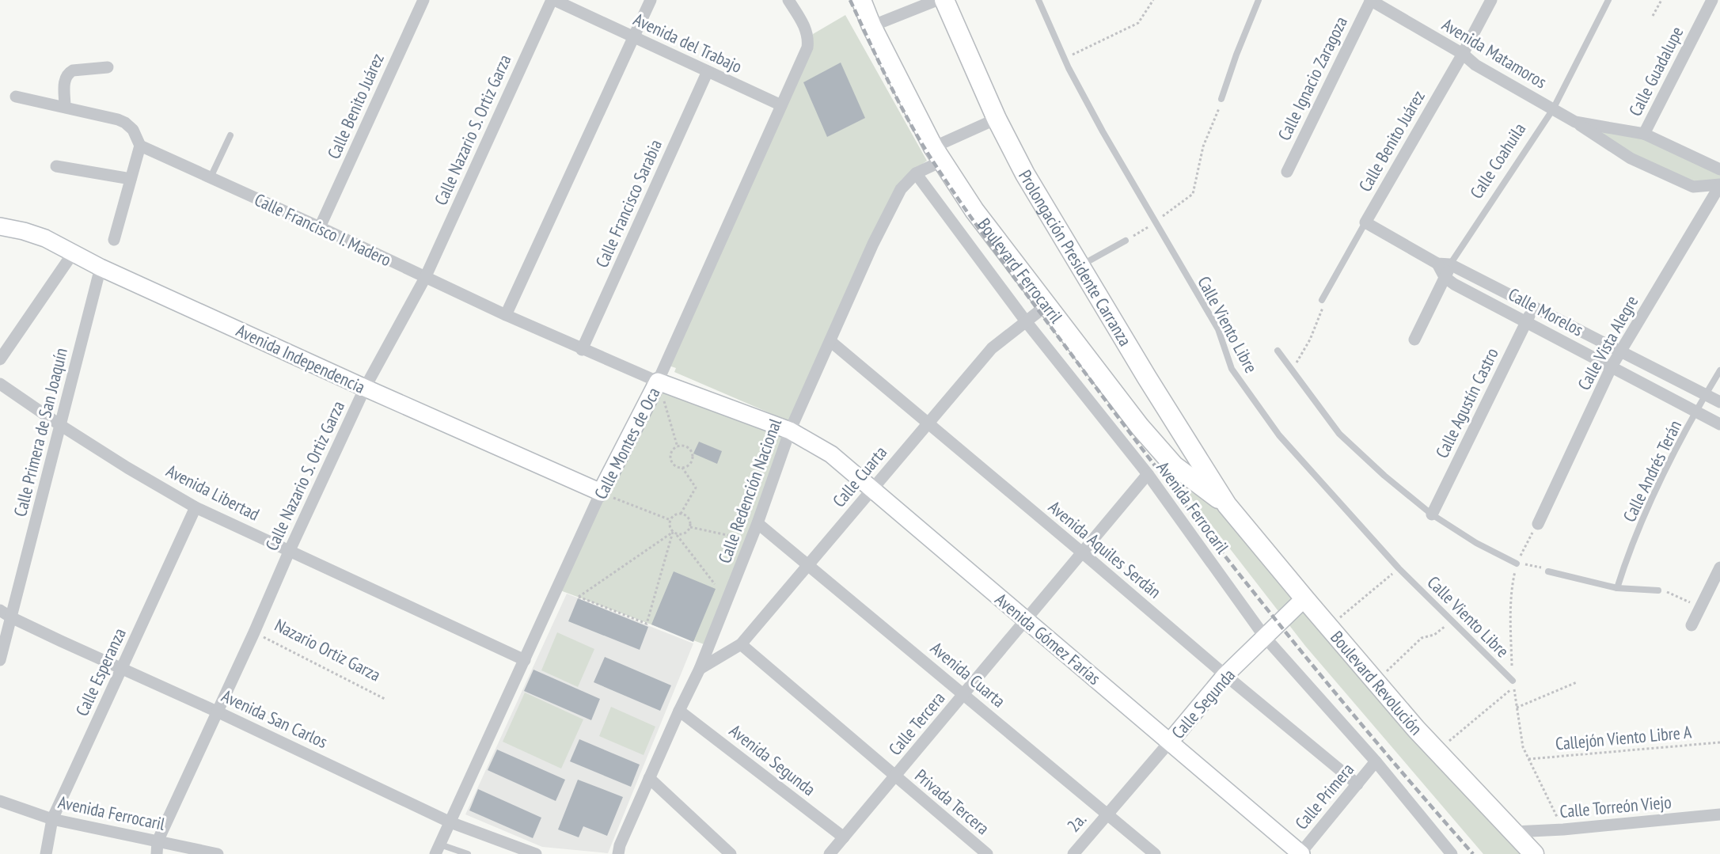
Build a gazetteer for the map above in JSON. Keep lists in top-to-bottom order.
{
  "streets": {
    "main road": [
      "Calle Francisco I. Madero",
      "Prolongación Presidente Carranza",
      "Boulevard Ferrocarril",
      "Avenida Independencia",
      "Calle Montes de Oca",
      "Avenida Gómez Farías",
      "Boulevard Revolución",
      "Calle Segunda"
    ],
    "street": [
      "Avenida del Trabajo",
      "Avenida Matamoros",
      "Calle Guadalupe",
      "Calle Ignacio Zaragoza",
      "Calle Benito Juárez",
      "Calle Nazario S. Ortiz Garza",
      "Calle Coahuila",
      "Calle Francisco Sarabia",
      "Calle Morelos",
      "Calle Vista Alegre",
      "Calle Agustín Castro",
      "Calle Primera de San Joaquín",
      "Calle Cuarta",
      "Calle Redención Nacional",
      "Avenida Libertad",
      "Avenida Ferrocaril",
      "Avenida Aquiles Serdán",
      "Calle Esperanza",
      "Avenida Cuarta",
      "Avenida San Carlos",
      "Calle Tercera",
      "Avenida Segunda",
      "Calle Primera",
      "Privada Tercera",
      "Calle Torreón Viejo",
      "2a."
    ],
    "lane": ["Calle Viento Libre", "Calle Andrés Terán"],
    "path": ["Nazario Ortiz Garza", "Callejón Viento Libre A"]
  },
  "crossings": [
    ["Avenida del Trabajo", "Calle Nazario S. Ortiz Garza"],
    ["Avenida del Trabajo", "Calle Francisco Sarabia"],
    ["Avenida del Trabajo", "Calle Montes de Oca"],
    ["Avenida Matamoros", "Calle Guadalupe"],
    ["Avenida Matamoros", "Calle Ignacio Zaragoza"],
    ["Avenida Matamoros", "Calle Benito Juárez"],
    ["Avenida Matamoros", "Calle Coahuila"],
    ["Avenida Matamoros", "Calle Vista Alegre"],
    ["Calle Benito Juárez", "Calle Francisco I. Madero"],
    ["Calle Benito Juárez", "Calle Morelos"],
    ["Calle Nazario S. Ortiz Garza", "Calle Francisco I. Madero"],
    ["Calle Nazario S. Ortiz Garza", "Avenida Independencia"],
    ["Calle Nazario S. Ortiz Garza", "Avenida Libertad"],
    ["Calle Nazario S. Ortiz Garza", "Nazario Ortiz Garza"],
    ["Calle Nazario S. Ortiz Garza", "Avenida San Carlos"],
    ["Calle Coahuila", "Calle Morelos"],
    ["Calle Francisco Sarabia", "Calle Francisco I. Madero"],
    ["Calle Francisco I. Madero", "Calle Montes de Oca"],
    ["Calle Francisco I. Madero", "Calle Redención Nacional"],
    ["Calle Francisco I. Madero", "Avenida Gómez Farías"],
    ["Prolongación Presidente Carranza", "Boulevard Ferrocarril"],
    ["Prolongación Presidente Carranza", "Calle Redención Nacional"],
    ["Prolongación Presidente Carranza", "Boulevard Revolución"],
    ["Boulevard Ferrocarril", "Calle Cuarta"],
    ["Boulevard Ferrocarril", "Calle Redención Nacional"],
    ["Boulevard Ferrocarril", "Boulevard Revolución"],
    ["Calle Morelos", "Calle Vista Alegre"],
    ["Calle Morelos", "Calle Agustín Castro"],
    ["Calle Morelos", "Calle Andrés Terán"],
    ["Avenida Independencia", "Calle Primera de San Joaquín"],
    ["Avenida Independencia", "Calle Montes de Oca"],
    ["Calle Primera de San Joaquín", "Avenida Libertad"],
    ["Calle Primera de San Joaquín", "Avenida San Carlos"],
    ["Calle Montes de Oca", "Avenida Libertad"],
    ["Calle Montes de Oca", "Avenida San Carlos"],
    ["Calle Cuarta", "Calle Redención Nacional"],
    ["Calle Cuarta", "Avenida Ferrocaril"],
    ["Calle Cuarta", "Avenida Aquiles Serdán"],
    ["Calle Cuarta", "Avenida Gómez Farías"],
    ["Calle Cuarta", "Avenida Cuarta"],
    ["Calle Cuarta", "Calle Tercera"],
    ["Calle Redención Nacional", "Avenida Ferrocaril"],
    ["Calle Redención Nacional", "Avenida Aquiles Serdán"],
    ["Calle Redención Nacional", "Avenida Gómez Farías"],
    ["Calle Redención Nacional", "Avenida Cuarta"],
    ["Calle Redención Nacional", "Avenida Segunda"],
    ["Avenida Libertad", "Calle Esperanza"],
    ["Avenida Ferrocaril", "Calle Esperanza"],
    ["Avenida Ferrocaril", "Calle Segunda"],
    ["Avenida Ferrocaril", "Calle Tercera"],
    ["Avenida Ferrocaril", "Calle Primera"],
    ["Avenida Aquiles Serdán", "Calle Segunda"],
    ["Avenida Aquiles Serdán", "Calle Tercera"],
    ["Avenida Aquiles Serdán", "Calle Primera"],
    ["Avenida Gómez Farías", "Calle Segunda"],
    ["Avenida Gómez Farías", "Calle Tercera"],
    ["Avenida Gómez Farías", "Calle Primera"],
    ["Calle Esperanza", "Avenida San Carlos"],
    ["Avenida Cuarta", "Calle Segunda"],
    ["Avenida Cuarta", "Calle Tercera"],
    ["Avenida Cuarta", "2a."],
    ["Boulevard Revolución", "Calle Segunda"],
    ["Boulevard Revolución", "Calle Torreón Viejo"],
    ["Calle Segunda", "2a."],
    ["Calle Tercera", "Avenida Segunda"],
    ["Calle Tercera", "Privada Tercera"]
  ]
}
